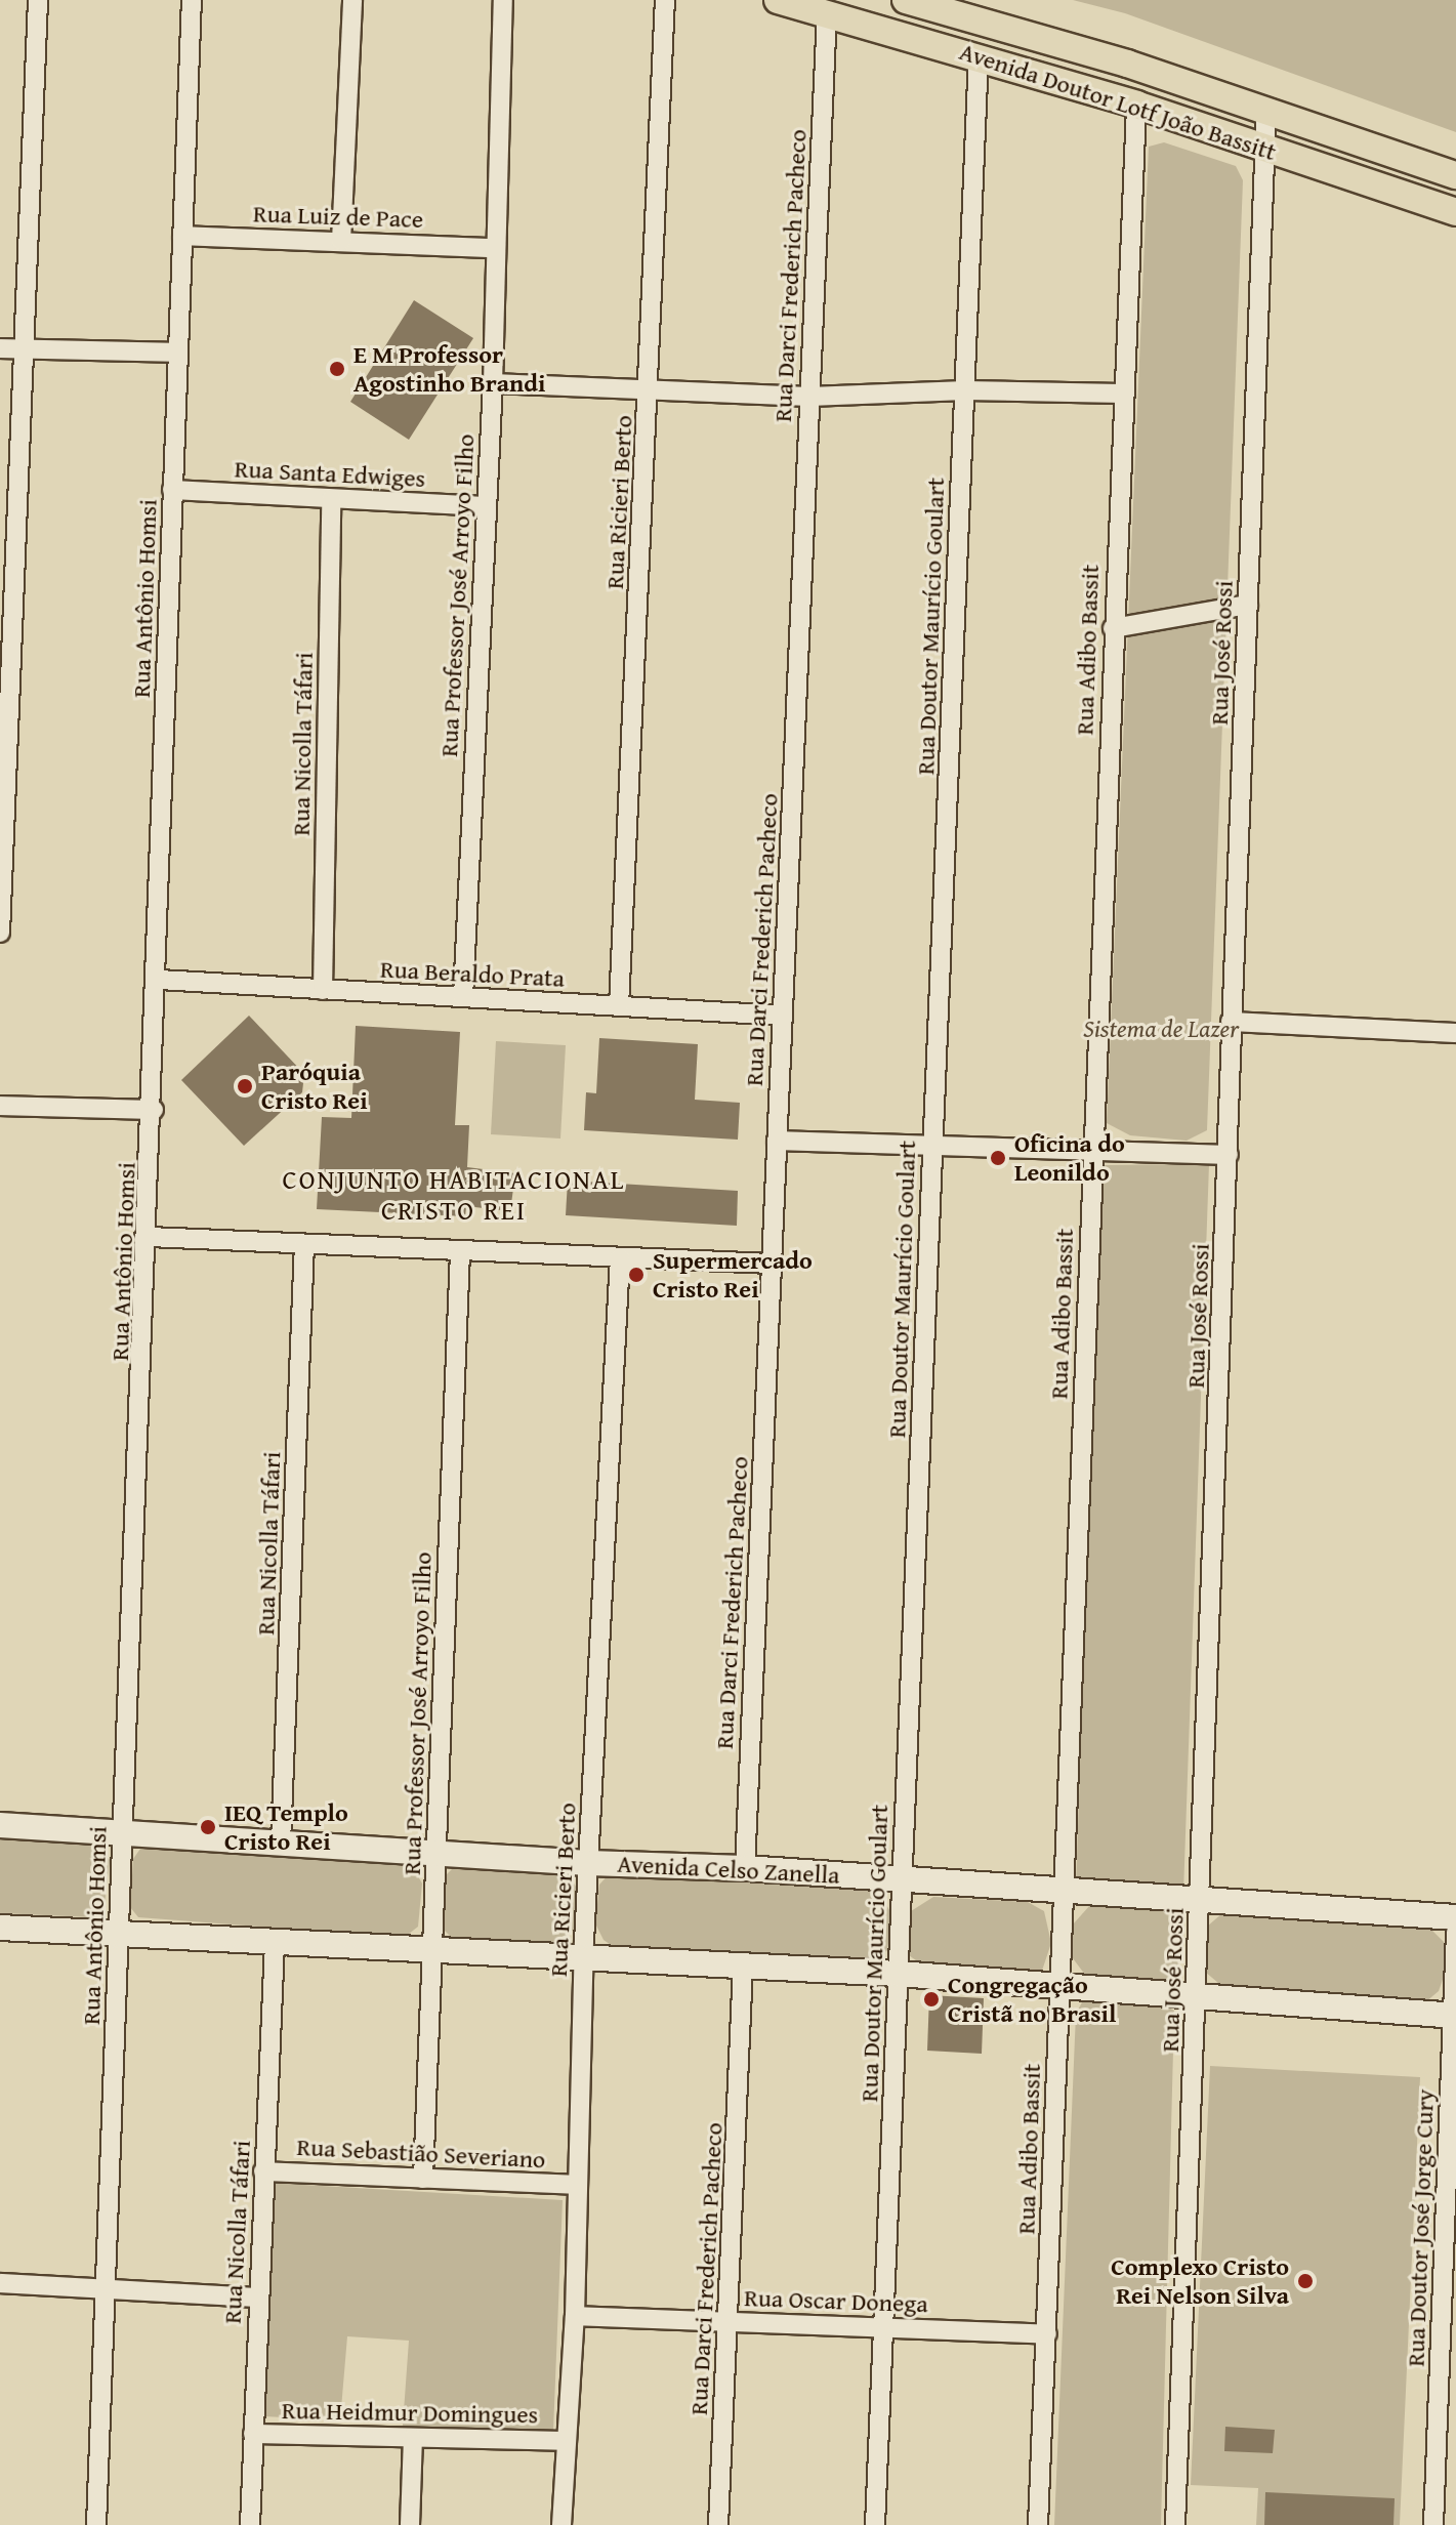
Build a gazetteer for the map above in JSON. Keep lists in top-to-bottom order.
{
  "streets": {
    "main road": ["Avenida Doutor Lotf João Bassitt"],
    "street": [
      "Rua Luiz de Pace",
      "Rua Darci Frederich Pacheco",
      "Rua Santa Edwiges",
      "Rua Ricieri Berto",
      "Rua Professor José Arroyo Filho",
      "Rua Antônio Homsi",
      "Rua Doutor Maurício Goulart",
      "Rua Adibo Bassit",
      "Rua José Rossi",
      "Rua Nicolla Táfari",
      "Rua Beraldo Prata",
      "Avenida Celso Zanella",
      "Rua Sebastião Severiano",
      "Rua Doutor José Jorge Cury",
      "Rua Oscar Donega",
      "Rua Heidmur Domingues"
    ]
  },
  "crossings": [
    ["Avenida Doutor Lotf João Bassitt", "Rua Darci Frederich Pacheco"],
    ["Avenida Doutor Lotf João Bassitt", "Rua Doutor Maurício Goulart"],
    ["Avenida Doutor Lotf João Bassitt", "Rua Adibo Bassit"],
    ["Avenida Doutor Lotf João Bassitt", "Rua José Rossi"],
    ["Rua Luiz de Pace", "Rua Professor José Arroyo Filho"],
    ["Rua Luiz de Pace", "Rua Antônio Homsi"],
    ["Rua Darci Frederich Pacheco", "Rua Beraldo Prata"],
    ["Rua Darci Frederich Pacheco", "Avenida Celso Zanella"],
    ["Rua Darci Frederich Pacheco", "Rua Oscar Donega"],
    ["Rua Santa Edwiges", "Rua Professor José Arroyo Filho"],
    ["Rua Santa Edwiges", "Rua Antônio Homsi"],
    ["Rua Santa Edwiges", "Rua Nicolla Táfari"],
    ["Rua Ricieri Berto", "Rua Beraldo Prata"],
    ["Rua Ricieri Berto", "Avenida Celso Zanella"],
    ["Rua Ricieri Berto", "Rua Sebastião Severiano"],
    ["Rua Ricieri Berto", "Rua Oscar Donega"],
    ["Rua Ricieri Berto", "Rua Heidmur Domingues"],
    ["Rua Professor José Arroyo Filho", "Rua Beraldo Prata"],
    ["Rua Professor José Arroyo Filho", "Avenida Celso Zanella"],
    ["Rua Professor José Arroyo Filho", "Rua Sebastião Severiano"],
    ["Rua Antônio Homsi", "Rua Beraldo Prata"],
    ["Rua Antônio Homsi", "Avenida Celso Zanella"],
    ["Rua Doutor Maurício Goulart", "Avenida Celso Zanella"],
    ["Rua Doutor Maurício Goulart", "Rua Oscar Donega"],
    ["Rua Adibo Bassit", "Avenida Celso Zanella"],
    ["Rua Adibo Bassit", "Rua Oscar Donega"],
    ["Rua José Rossi", "Avenida Celso Zanella"],
    ["Rua Nicolla Táfari", "Rua Beraldo Prata"],
    ["Rua Nicolla Táfari", "Avenida Celso Zanella"],
    ["Rua Nicolla Táfari", "Rua Sebastião Severiano"],
    ["Rua Nicolla Táfari", "Rua Heidmur Domingues"]
  ],
  "districts": ["CONJUNTO HABITACIONAL CRISTO REI"],
  "parks": ["Sistema de Lazer"],
  "places": [
    "E M Professor Agostinho Brandi",
    "Paróquia Cristo Rei",
    "Oficina do Leonildo",
    "Supermercado Cristo Rei",
    "IEQ Templo Cristo Rei",
    "Congregação Cristã no Brasil",
    "Complexo Cristo Rei Nelson Silva"
  ]
}
